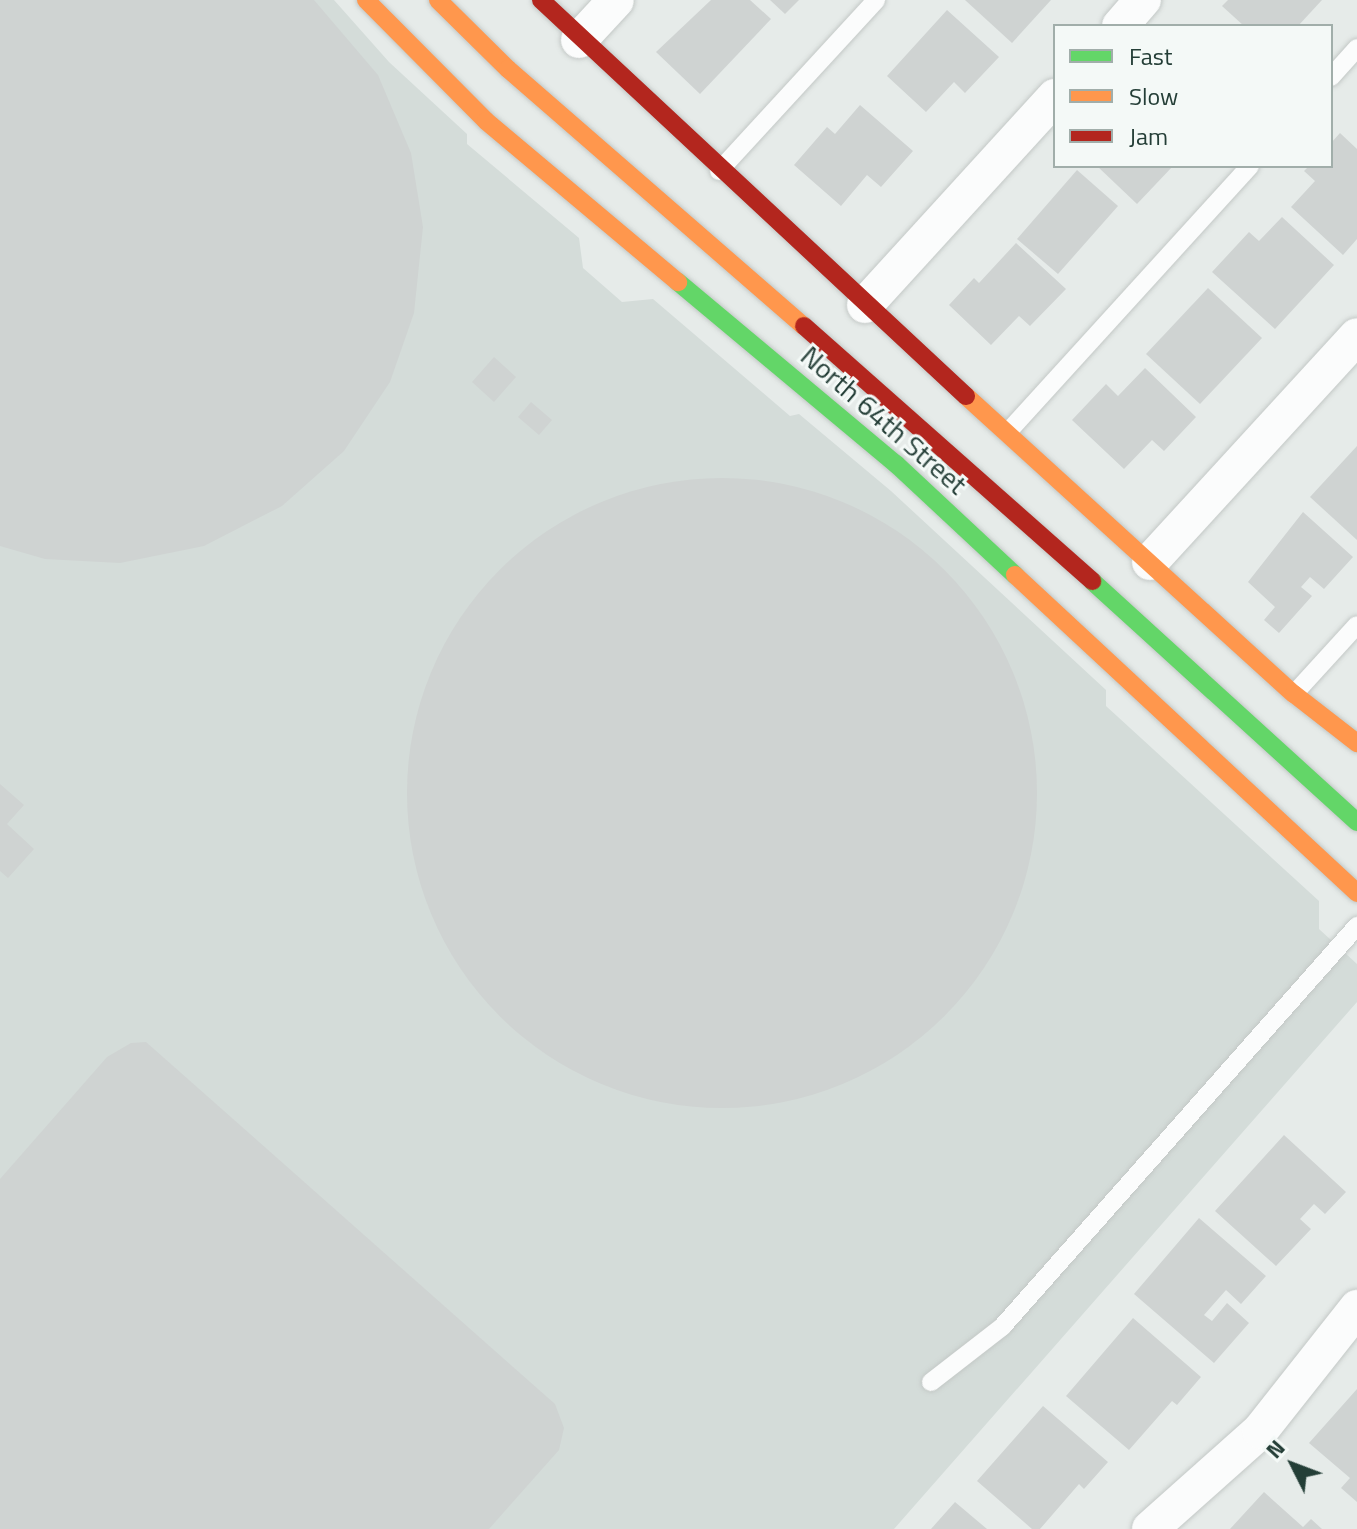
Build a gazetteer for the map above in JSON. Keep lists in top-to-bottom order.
{
  "streets": {
    "main road": ["North 64th Street"]
  },
  "legend": ["Fast", "Slow", "Jam"],
  "north": "top left"
}
